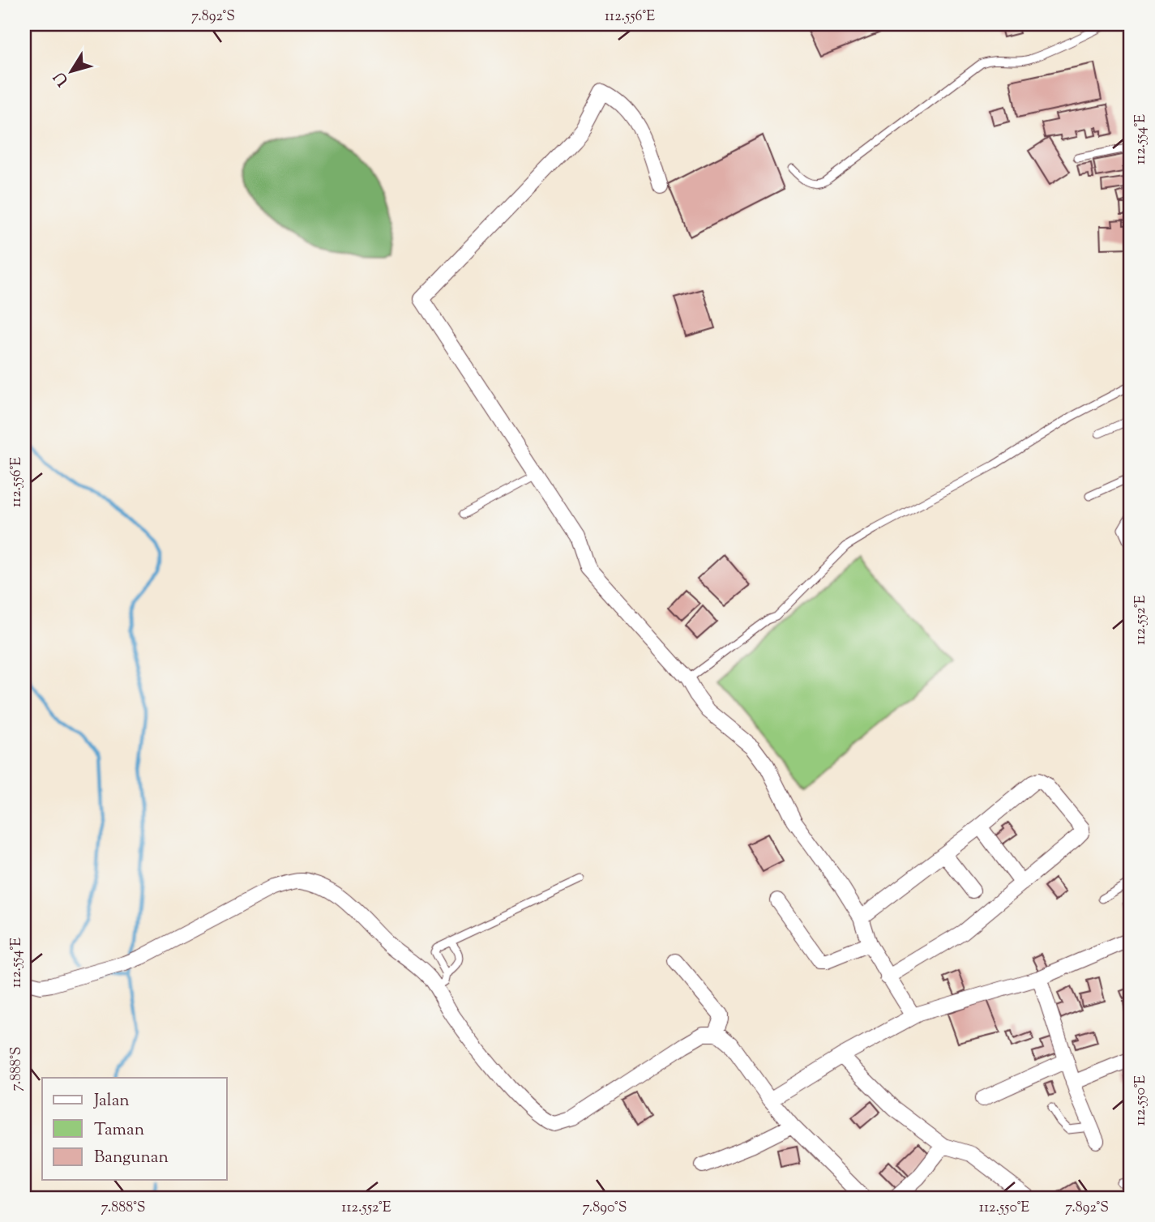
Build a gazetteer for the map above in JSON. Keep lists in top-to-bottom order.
{
  "legend": ["Jalan", "Taman", "Bangunan"],
  "north": "bottom left",
  "coordinates": [
    "7.892°S",
    "112.556°E",
    "112.554°E",
    "112.552°E",
    "7.888°S",
    "112.550°E",
    "7.890°S"
  ]
}
